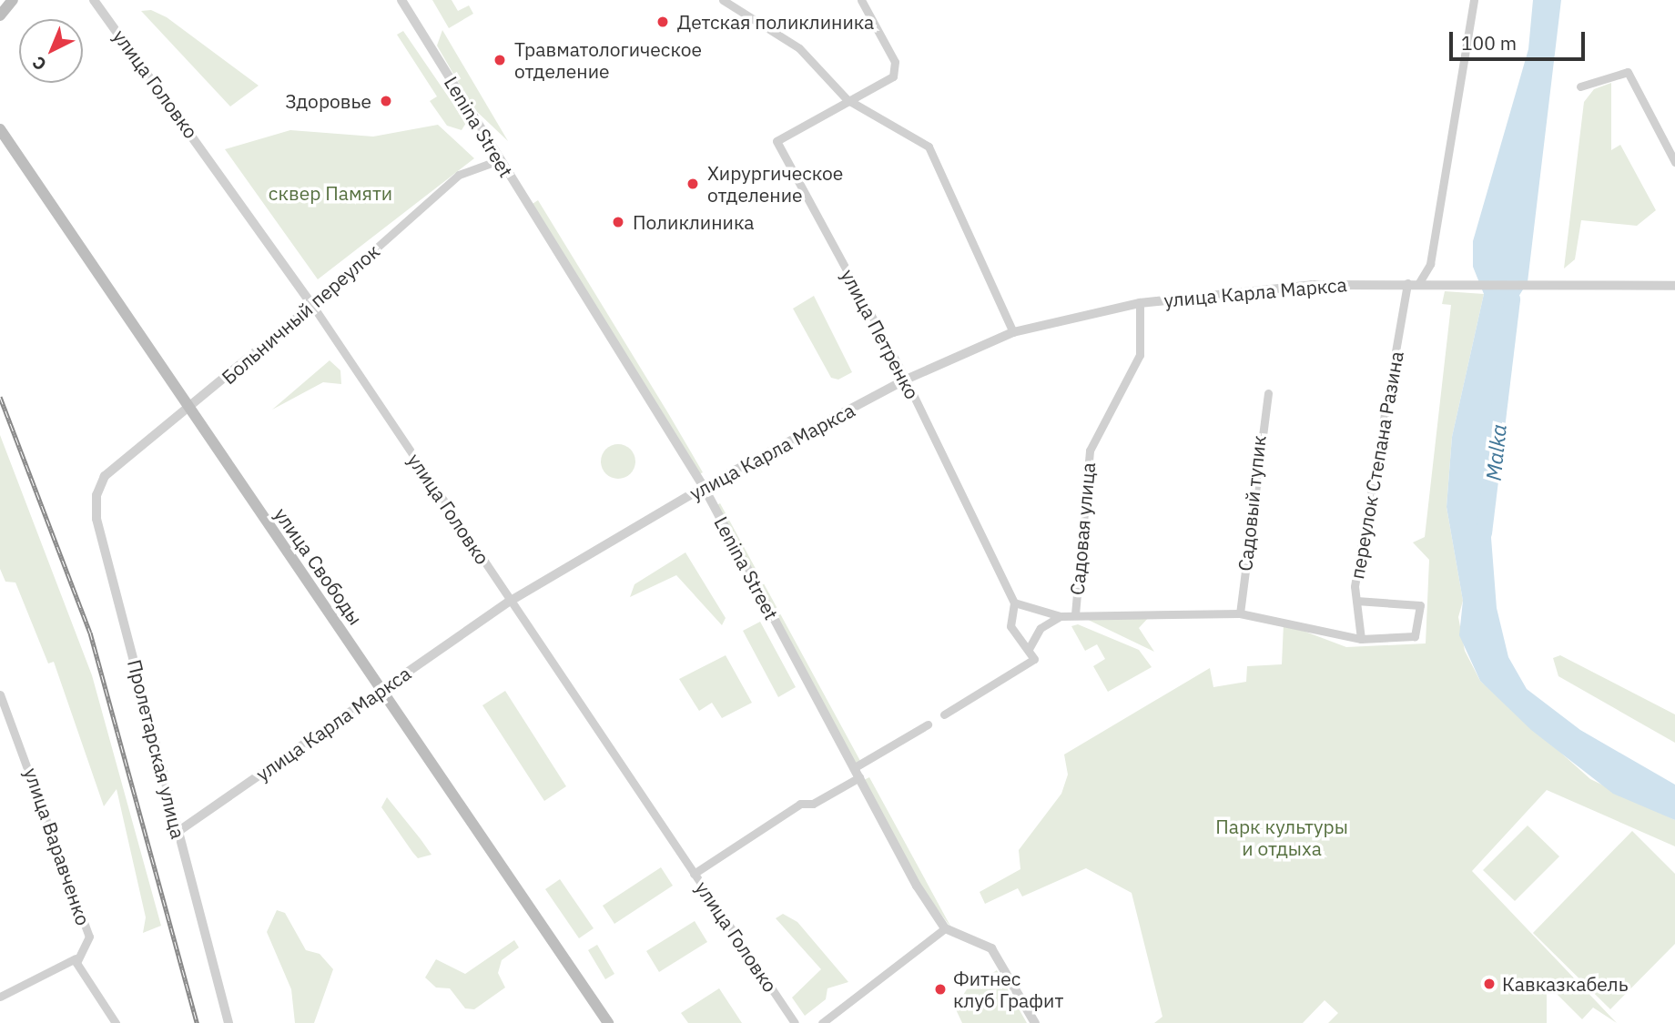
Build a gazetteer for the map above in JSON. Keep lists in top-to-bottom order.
{
  "streets": {
    "main road": ["улица Свободы"],
    "street": [
      "улица Головко",
      "Lenina Street",
      "улица Карла Маркса",
      "Больничный переулок",
      "улица Петренко",
      "переулок Степана Разина",
      "Садовый тупик",
      "Садовая улица",
      "Пролетарская улица",
      "улица Варавченко"
    ]
  },
  "crossings": [
    ["улица Головко", "улица Карла Маркса"],
    ["улица Головко", "Больничный переулок"],
    ["Lenina Street", "улица Карла Маркса"],
    ["Lenina Street", "Больничный переулок"],
    ["улица Карла Маркса", "улица Петренко"],
    ["улица Карла Маркса", "переулок Степана Разина"],
    ["улица Карла Маркса", "Садовая улица"],
    ["улица Карла Маркса", "улица Свободы"],
    ["улица Карла Маркса", "Пролетарская улица"],
    ["Больничный переулок", "улица Свободы"],
    ["Больничный переулок", "Пролетарская улица"]
  ],
  "water": ["Malka"],
  "parks": ["сквер Памяти", "Парк культуры и отдыха"],
  "places": [
    "Детская поликлиника",
    "Травматологическое отделение",
    "Здоровье",
    "Хирургическое отделение",
    "Поликлиника",
    "Кавказкабель",
    "Фитнес клуб Графит"
  ],
  "scale_bar": "100 m",
  "north": "bottom left"
}
